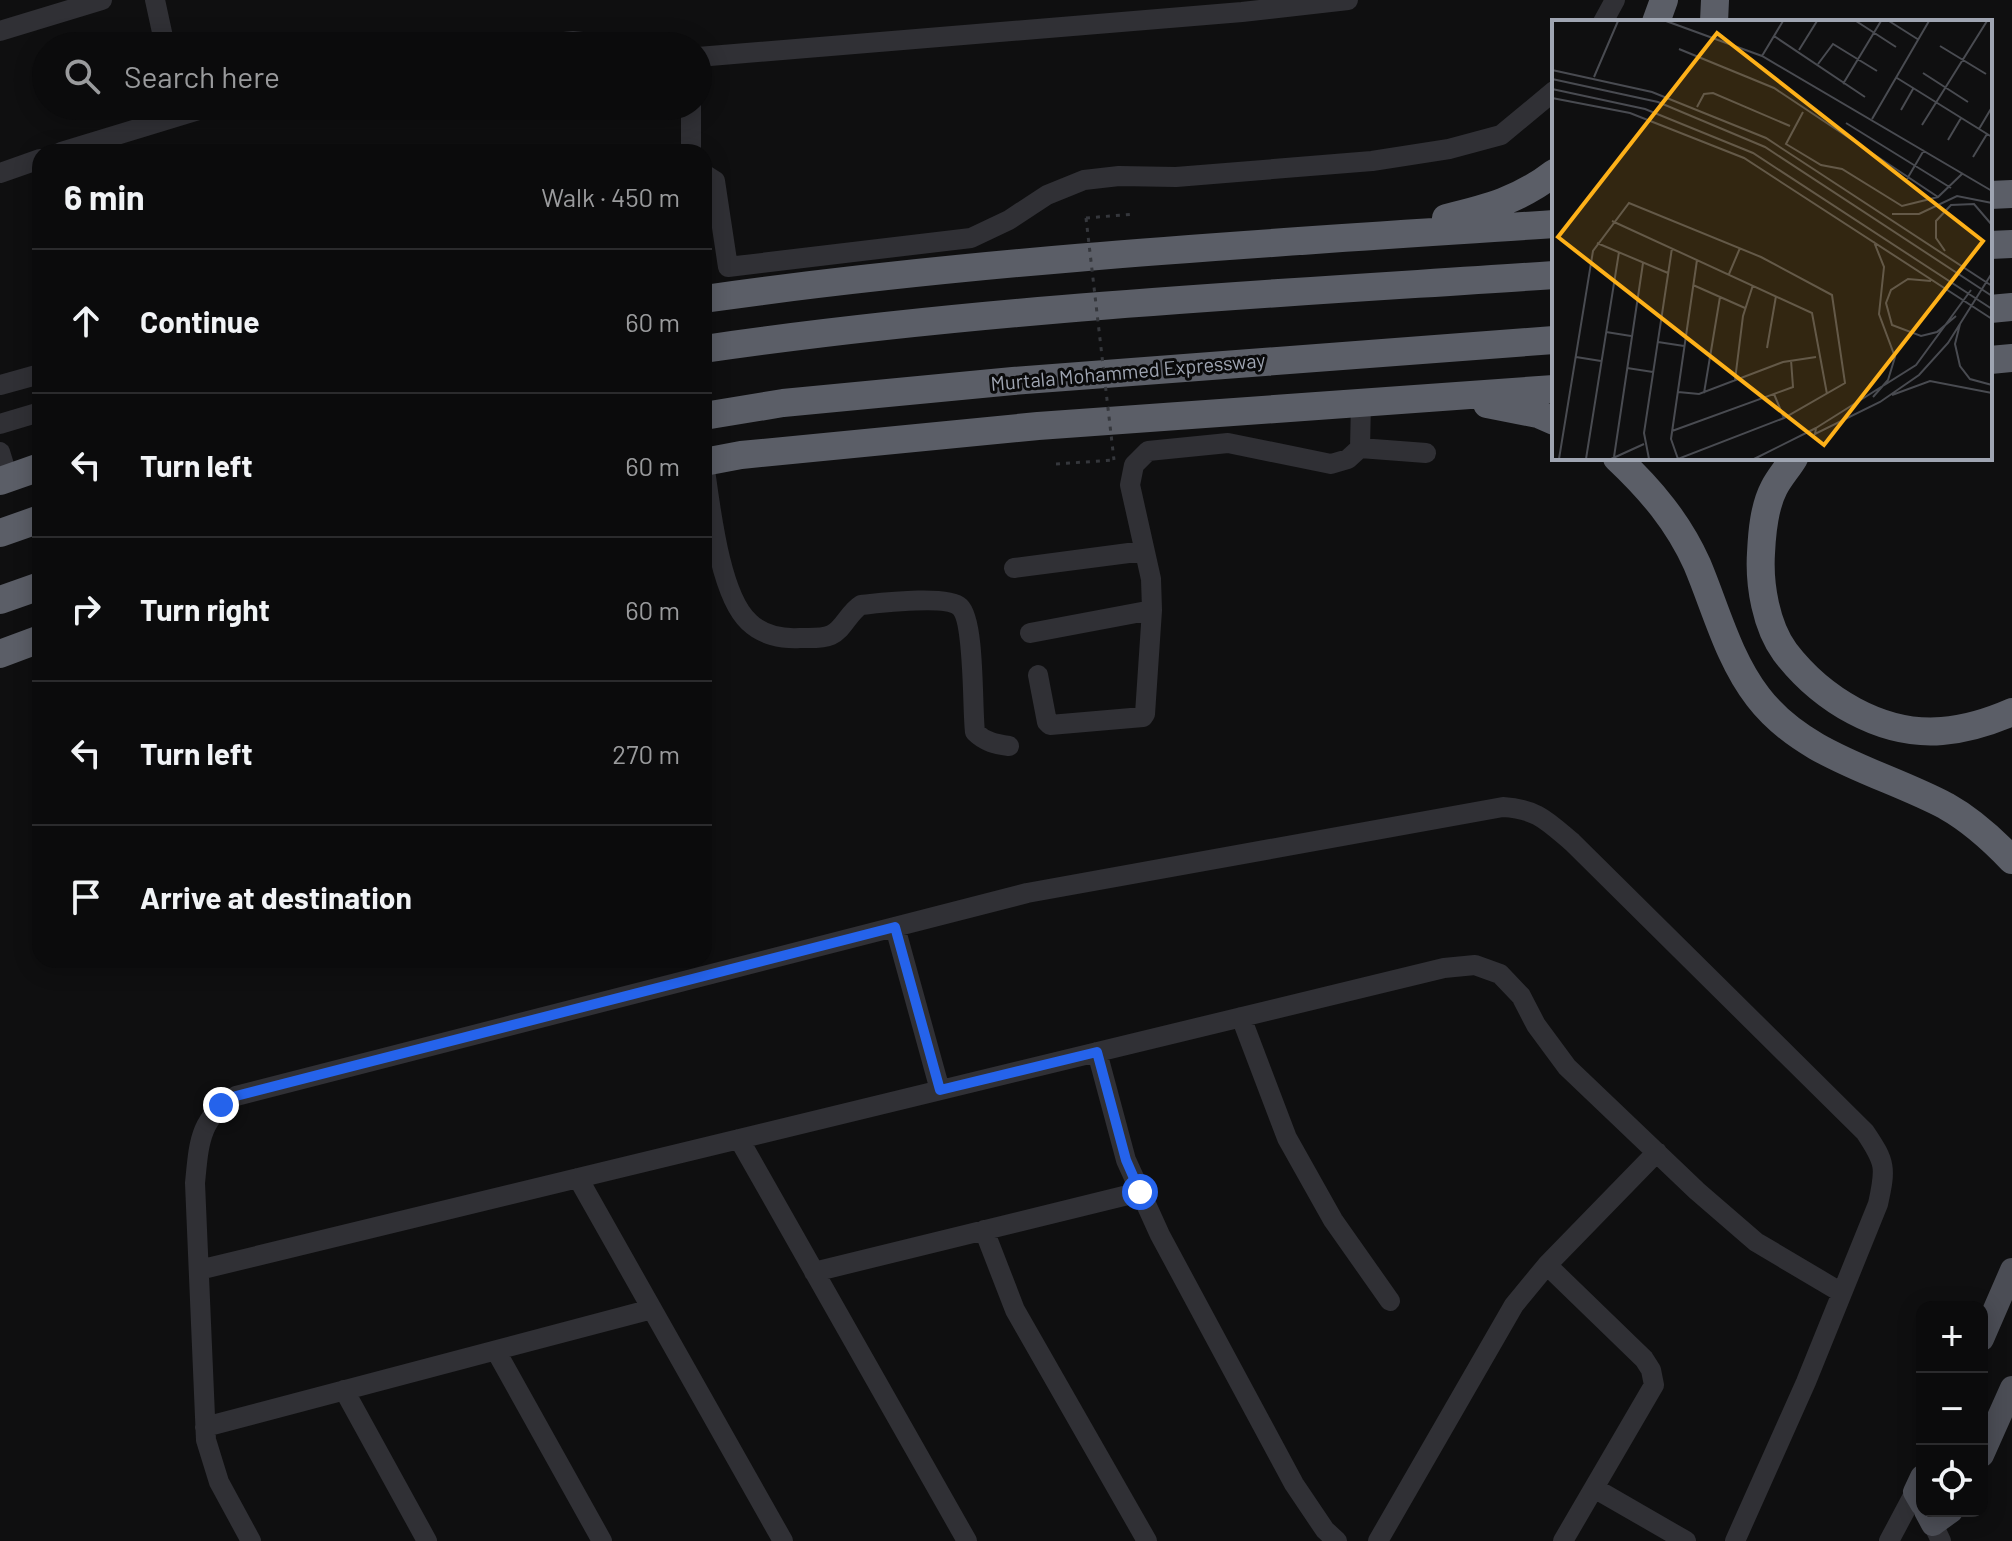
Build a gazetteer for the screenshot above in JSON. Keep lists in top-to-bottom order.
{
  "streets": {
    "highway": ["Murtala Mohammed Expressway"]
  },
  "page": {
    "search": "Search here",
    "heading": ["6 min", "Walk · 450 m"],
    "list": [
      ["Continue", "60 m"],
      ["Turn left", "60 m"],
      ["Turn right", "60 m"],
      ["Turn left", "270 m"],
      "Arrive at destination"
    ],
    "map_buttons": ["+", "−"]
  }
}
